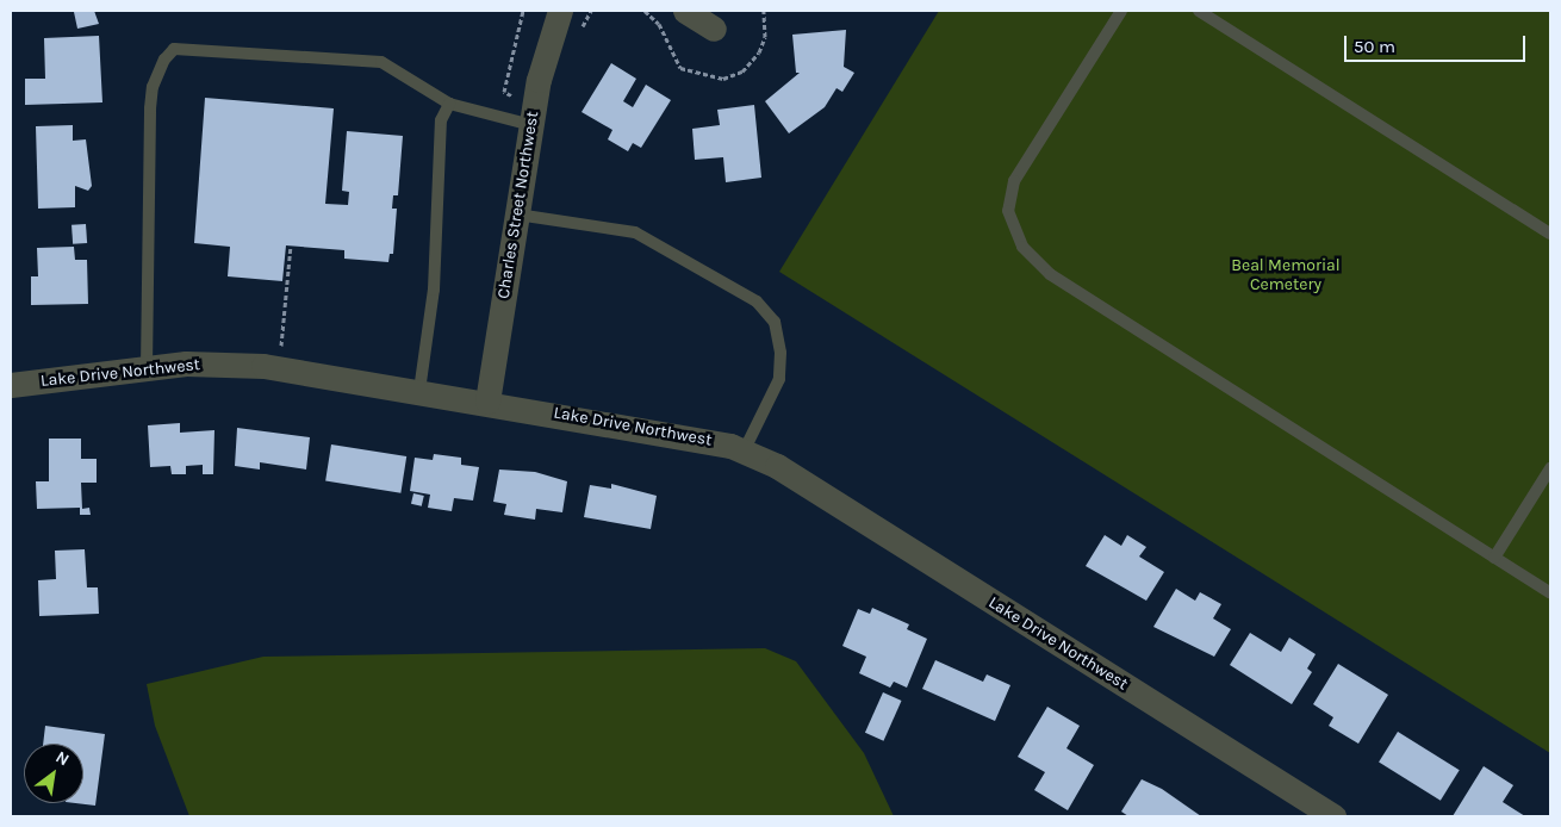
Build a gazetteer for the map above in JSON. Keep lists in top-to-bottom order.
{
  "streets": {
    "street": ["Charles Street Northwest", "Lake Drive Northwest"]
  },
  "crossings": [
    ["Charles Street Northwest", "Lake Drive Northwest"]
  ],
  "parks": ["Beal Memorial Cemetery"],
  "scale_bar": "50 m",
  "north": "top right"
}
